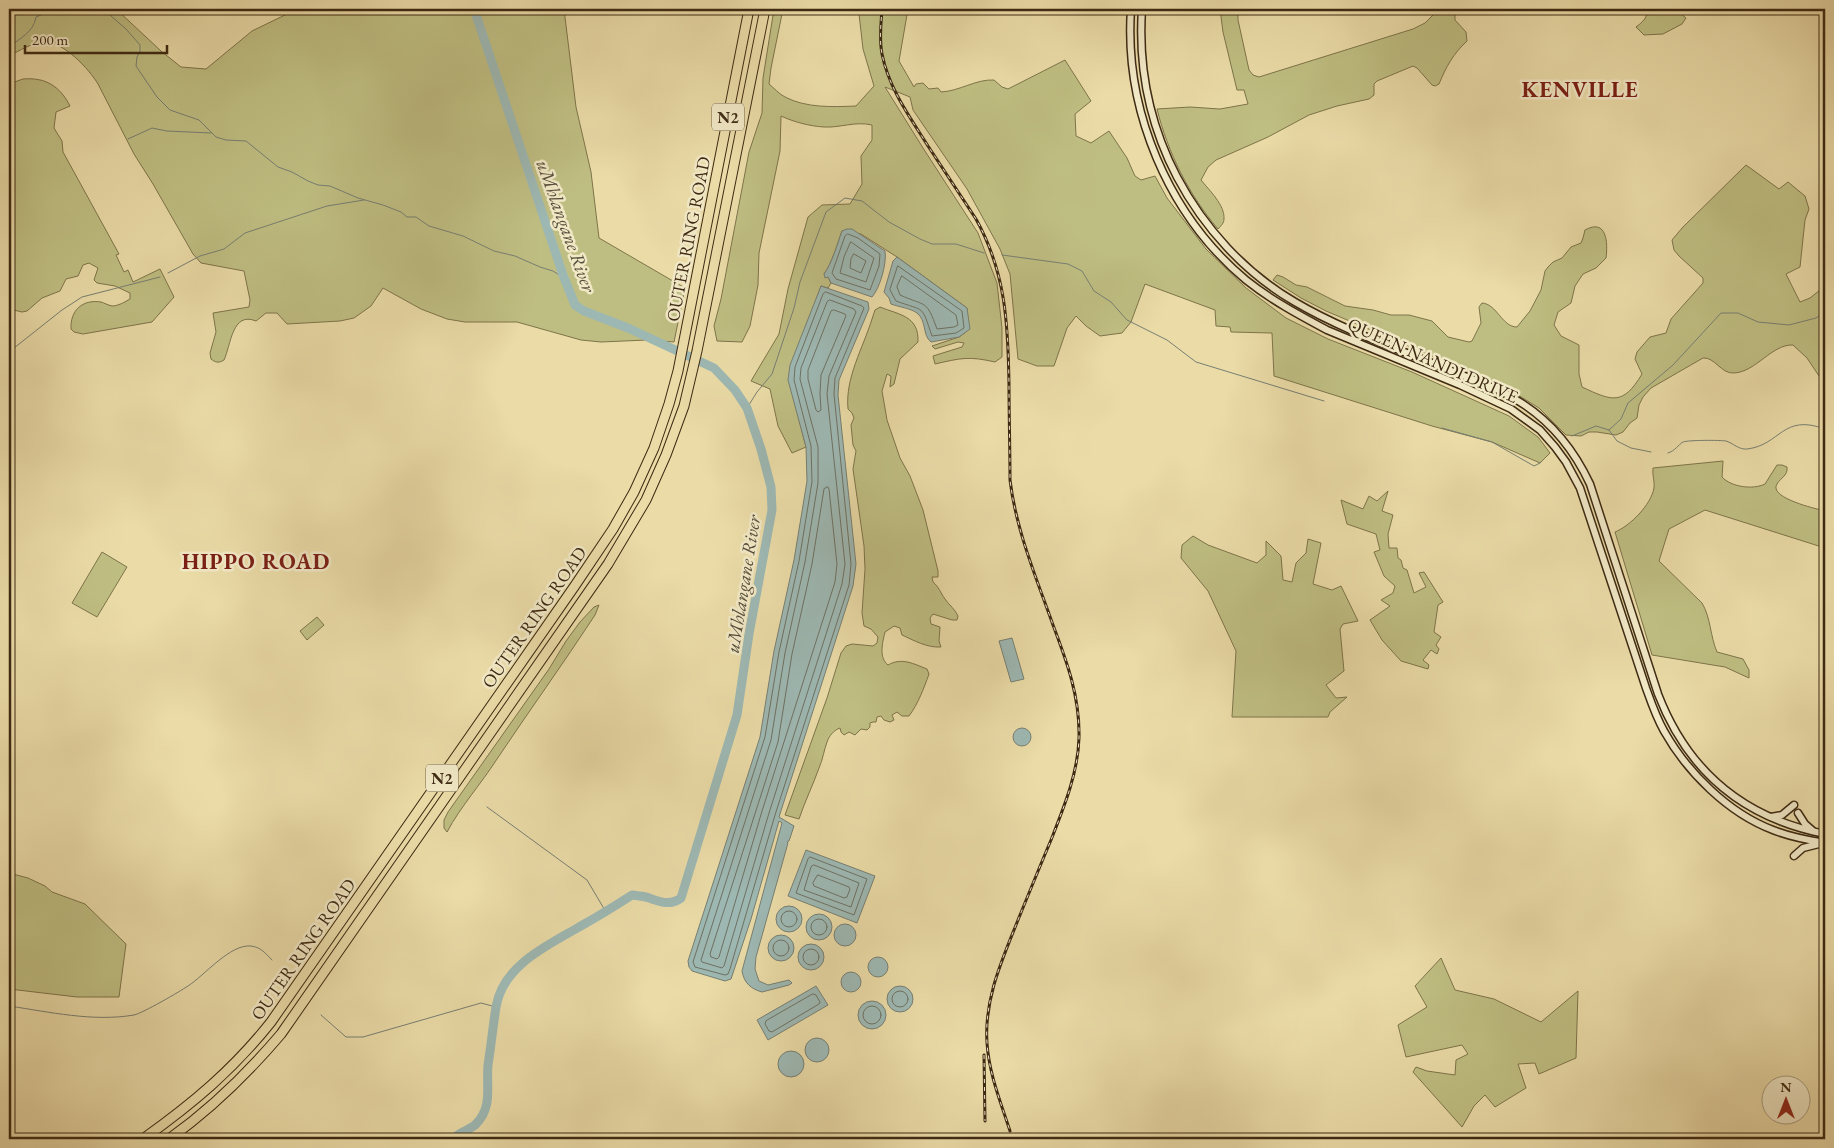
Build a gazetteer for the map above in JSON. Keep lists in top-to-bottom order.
{
  "streets": {
    "highway": ["N2", "OUTER RING ROAD"],
    "main road": ["QUEEN NANDI DRIVE"]
  },
  "districts": ["KENVILLE", "HIPPO ROAD"],
  "water": ["uMhlangane River"],
  "scale_bar": "200 m",
  "north": "top"
}
